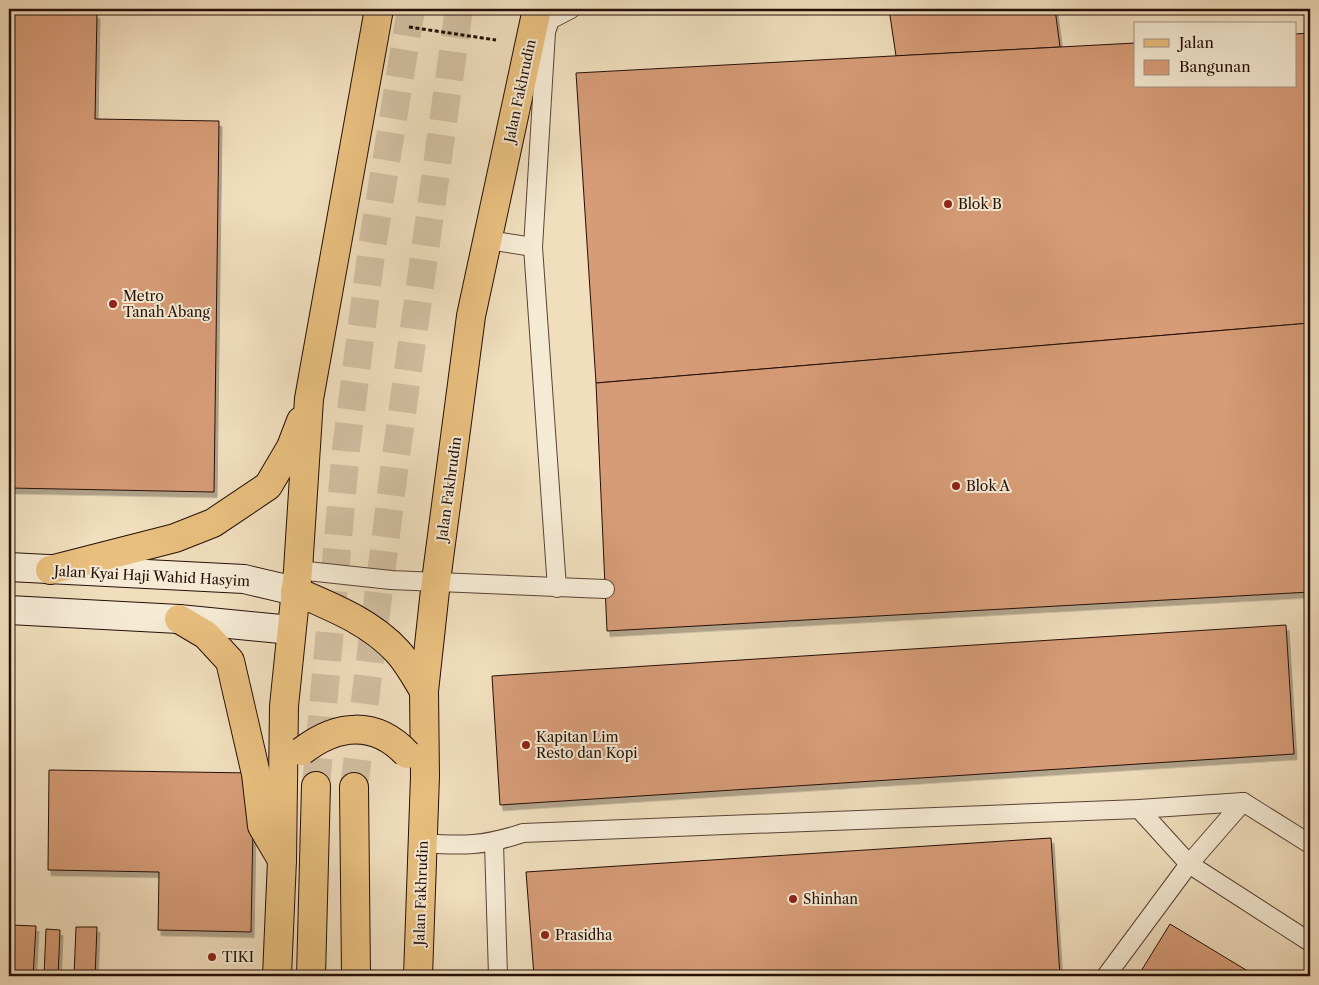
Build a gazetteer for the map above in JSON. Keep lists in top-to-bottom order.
{
  "streets": {
    "main road": ["Jalan Fakhrudin", "Jalan Kyai Haji Wahid Hasyim"]
  },
  "places": [
    "Blok B",
    "Metro Tanah Abang",
    "Blok A",
    "Kapitan Lim Resto dan Kopi",
    "Shinhan",
    "Prasidha",
    "TIKI"
  ],
  "legend": ["Jalan", "Bangunan"]
}
